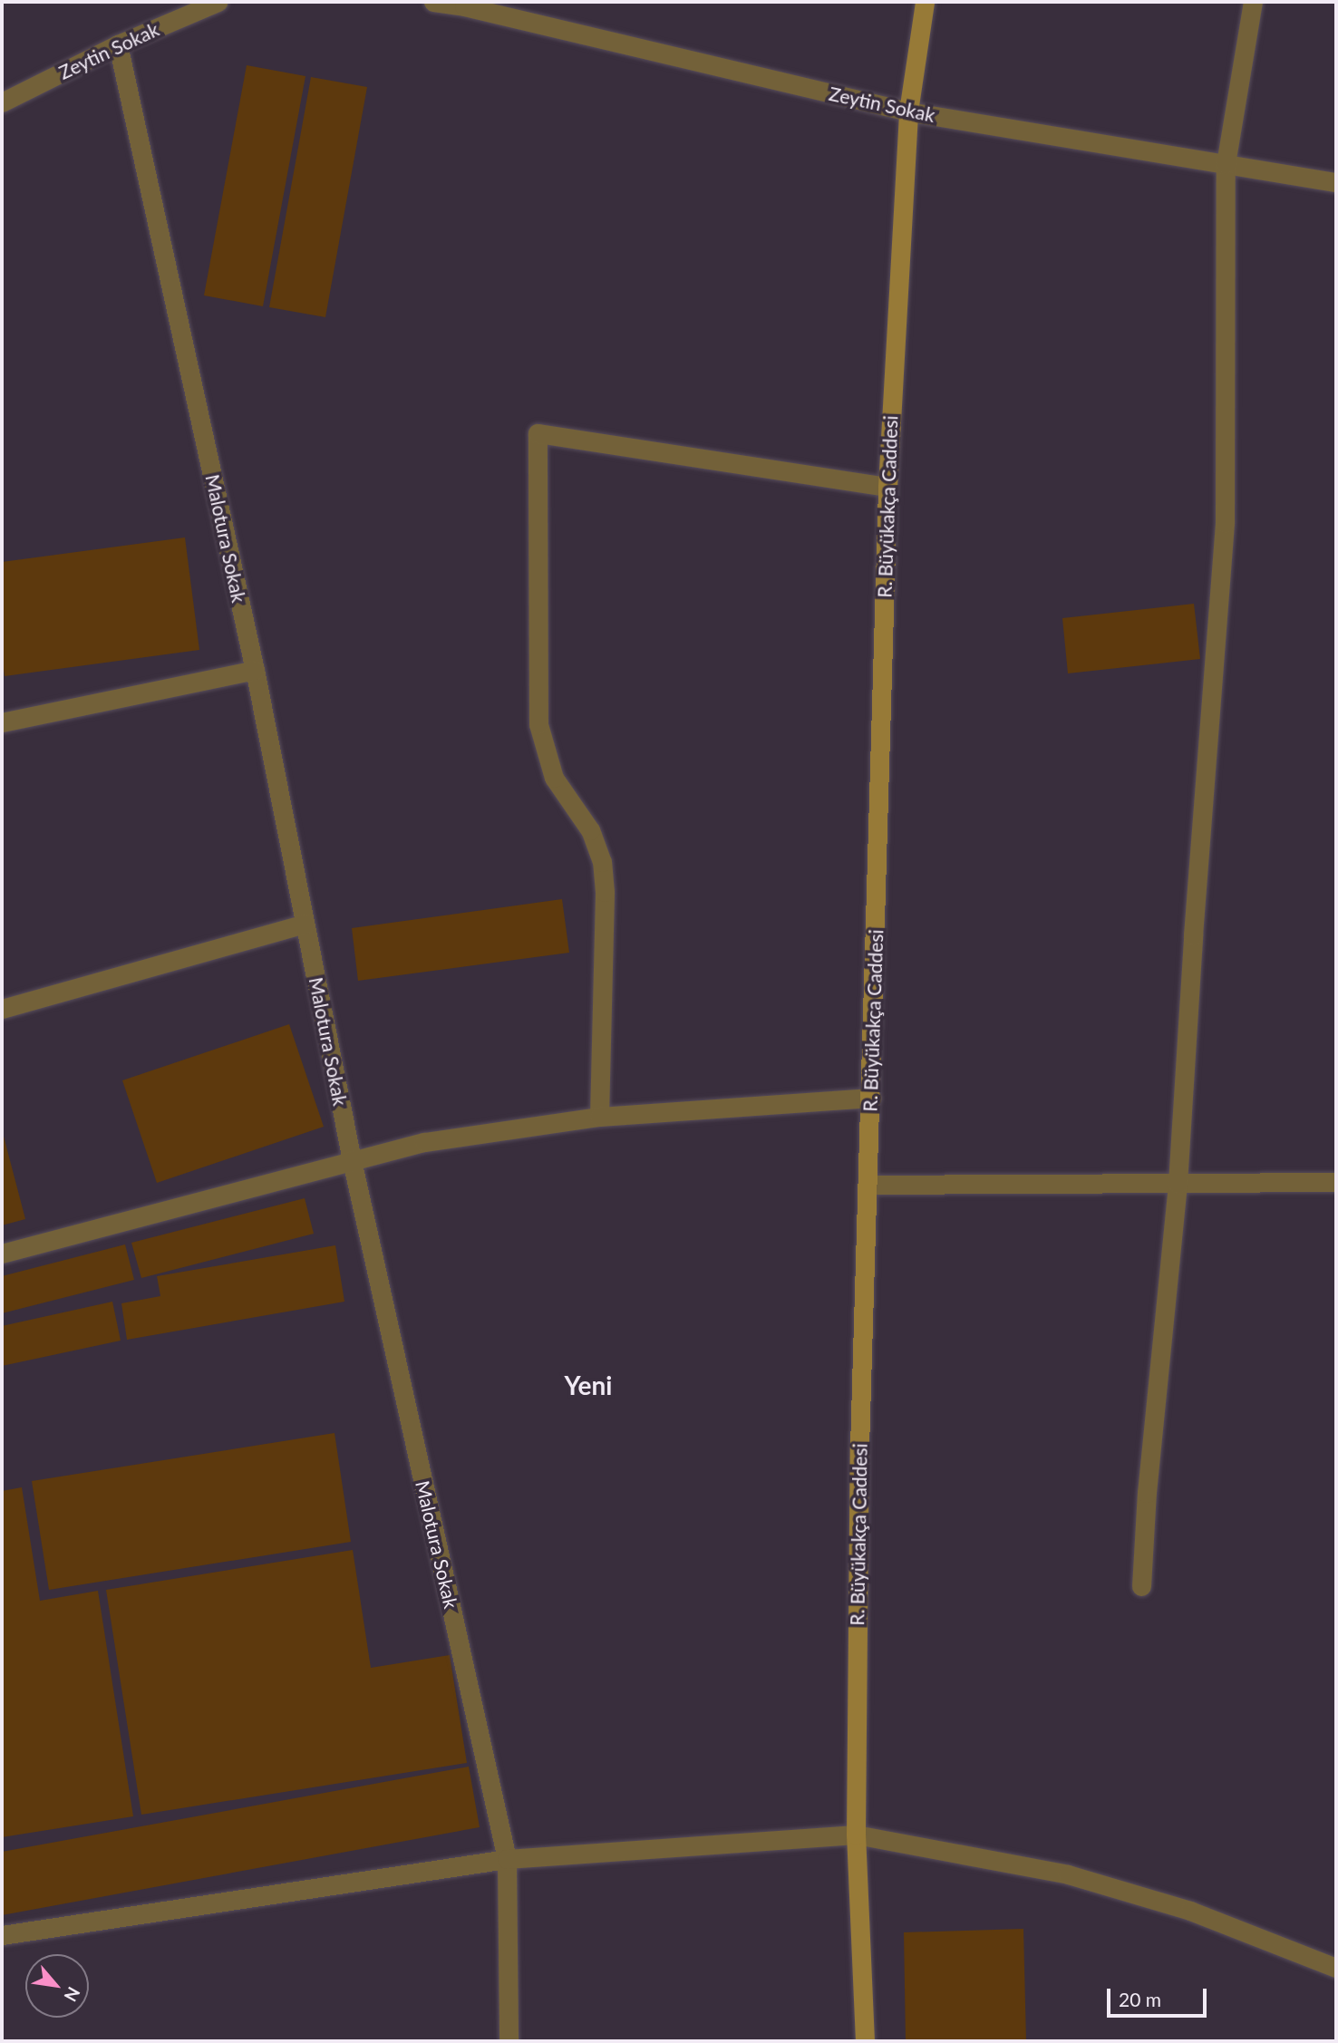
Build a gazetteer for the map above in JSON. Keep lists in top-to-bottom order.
{
  "streets": {
    "street": ["Zeytin Sokak", "R. Büyükakça Caddesi", "Malotura Sokak"]
  },
  "crossings": [
    ["Zeytin Sokak", "R. Büyükakça Caddesi"],
    ["Zeytin Sokak", "Malotura Sokak"]
  ],
  "districts": ["Yeni"],
  "scale_bar": "20 m",
  "north": "bottom right"
}
